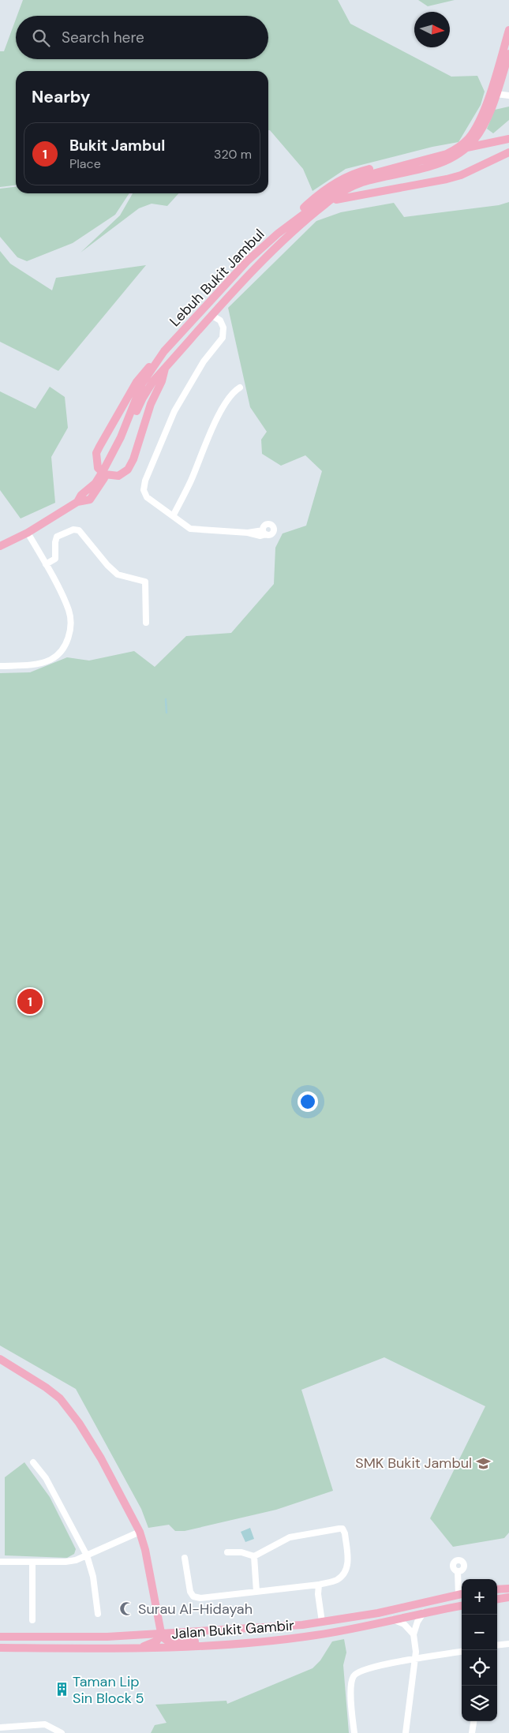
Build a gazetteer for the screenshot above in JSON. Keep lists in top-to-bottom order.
{
  "streets": {
    "main road": ["Lebuh Bukit Jambul", "Jalan Bukit Gambir"]
  },
  "places": {
    "school or university": ["SMK Bukit Jambul"],
    "mosque": ["Surau Al-Hidayah"],
    "building": ["Taman Lip Sin Block 5"]
  },
  "north": "right",
  "page": {
    "search": "Search here",
    "heading": "Nearby",
    "list": [
      {
        "mark": "1",
        "name": "Bukit Jambul",
        "note": "Place",
        "value": "320 m"
      }
    ],
    "pins": "1",
    "map_buttons": ["+", "−"]
  }
}
